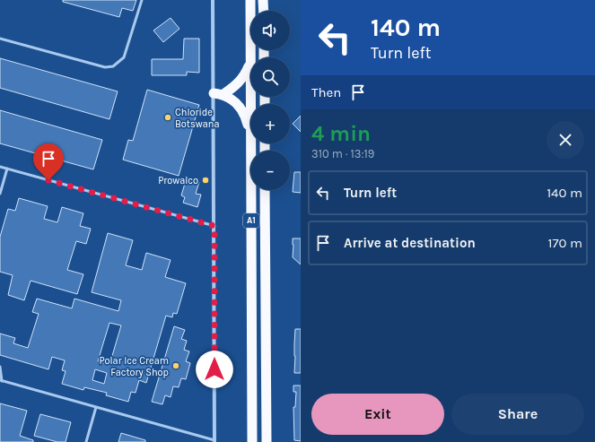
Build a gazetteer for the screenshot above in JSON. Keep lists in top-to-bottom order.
{
  "streets": {
    "highway": ["A1"]
  },
  "places": ["Chloride Botswana", "Prowalco", "Polar Ice Cream Factory Shop"],
  "page": {
    "turn": ["140 m", "Turn left"],
    "map_buttons": ["+", "−"],
    "then": "Then",
    "heading": ["4 min", "310 m · 13:19"],
    "list": [
      {
        "name": "Turn left",
        "value": "140 m"
      },
      {
        "name": "Arrive at destination",
        "value": "170 m"
      }
    ],
    "buttons": ["Exit", "Share"]
  }
}
